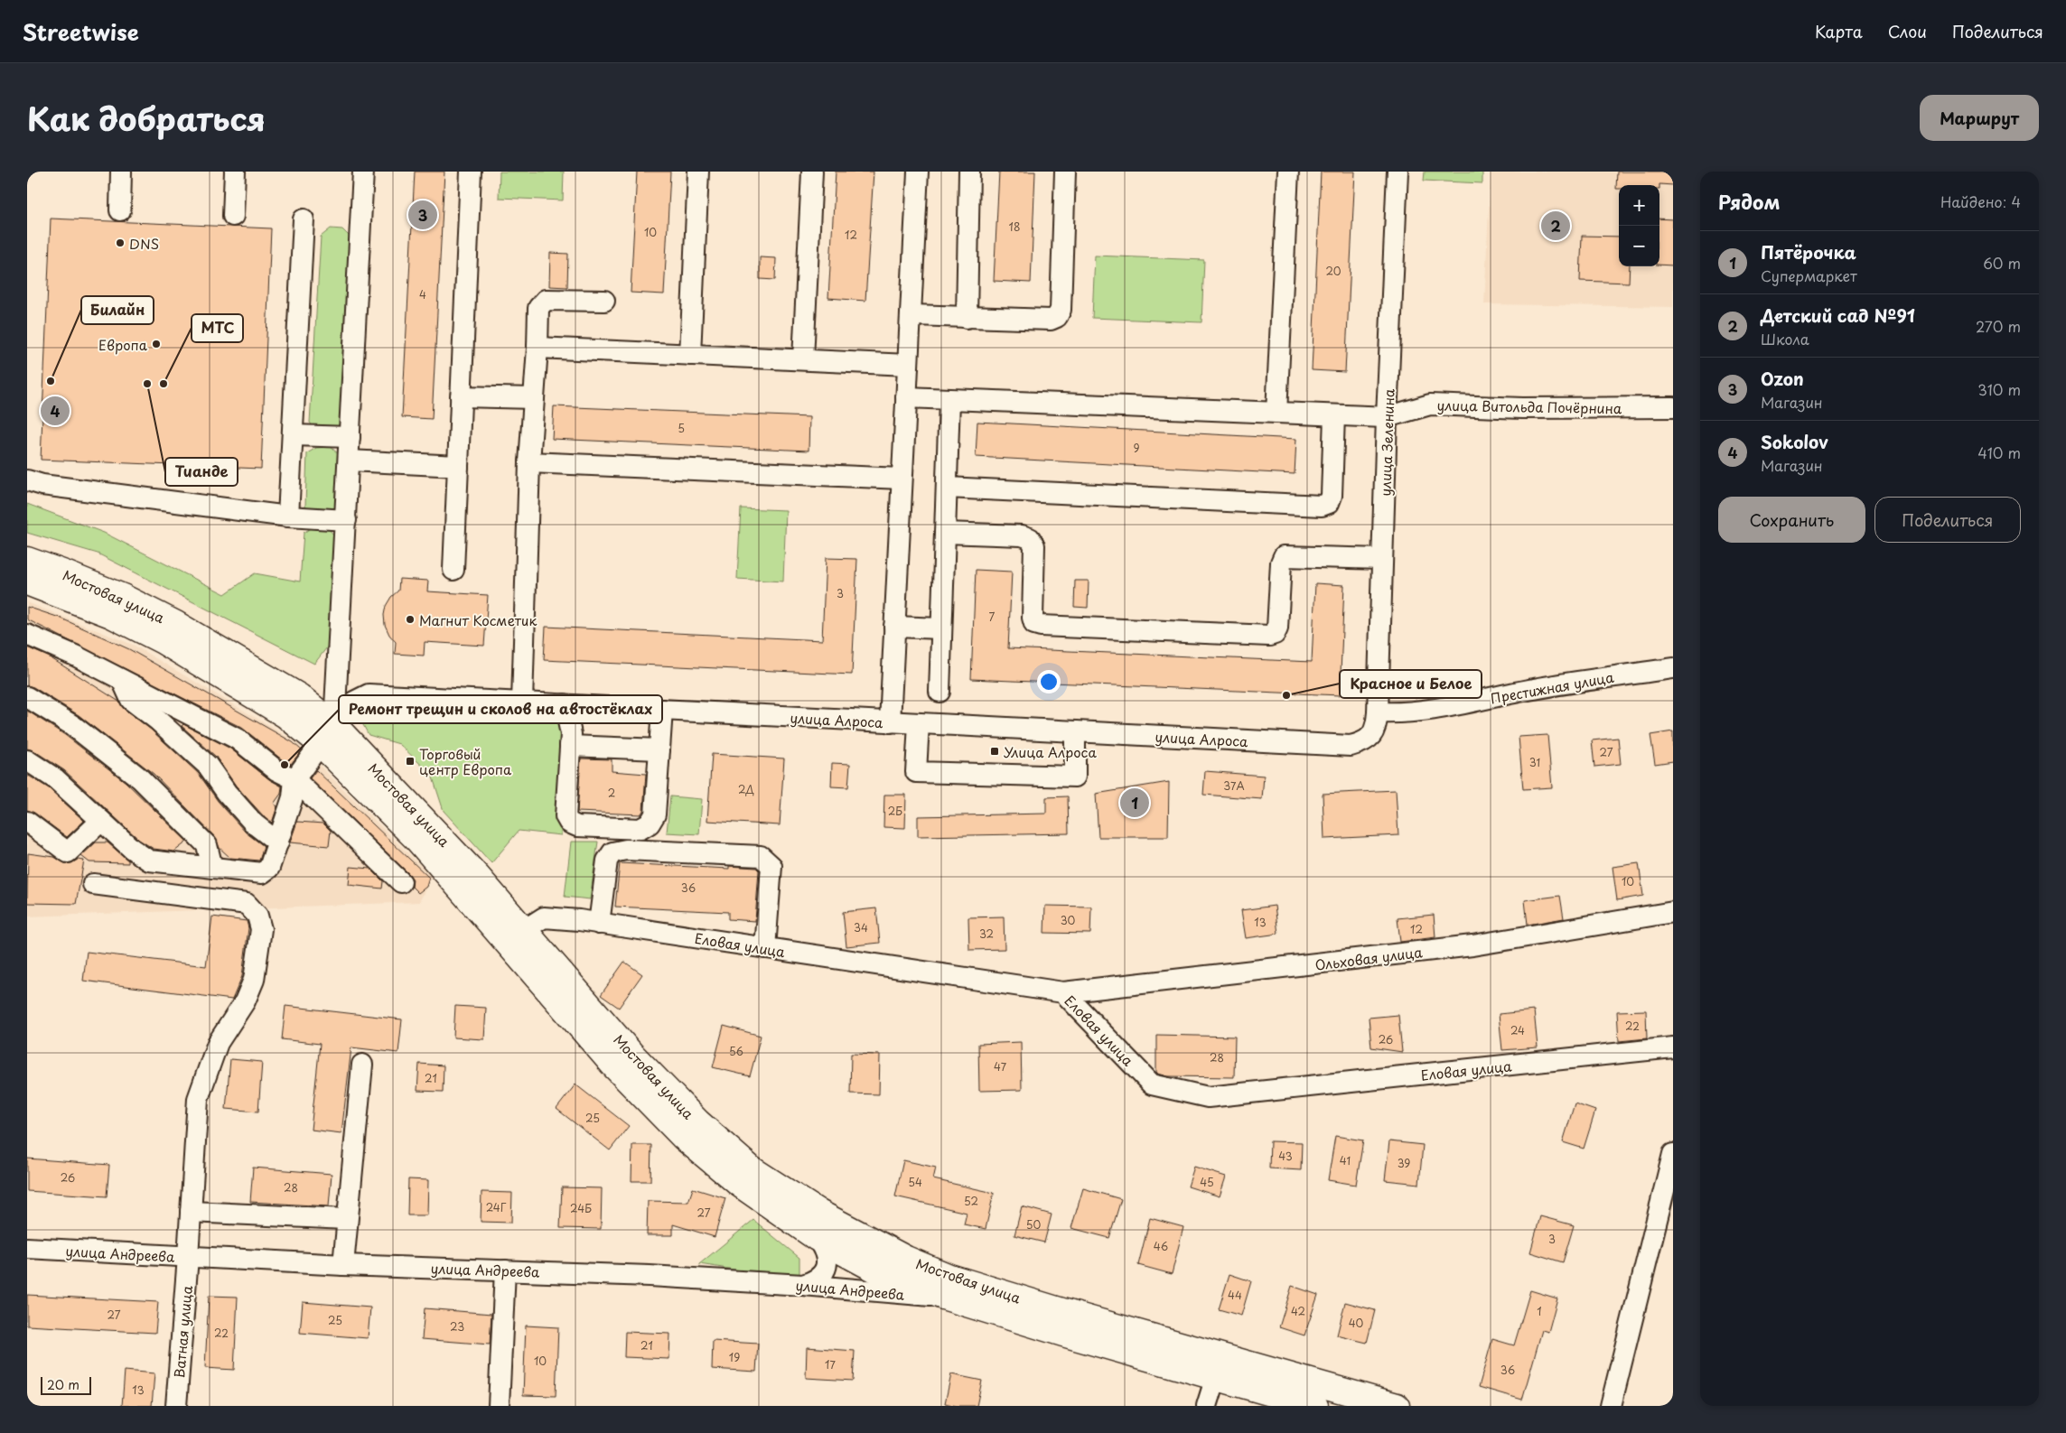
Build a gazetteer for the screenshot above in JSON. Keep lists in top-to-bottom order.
{
  "streets": {
    "main road": ["Мостовая улица"],
    "street": [
      "улица Витольда Почёрнина",
      "улица Зеленина",
      "Престижная улица",
      "улица Алроса",
      "Еловая улица",
      "Ольховая улица",
      "улица Андреева",
      "Ватная улица"
    ]
  },
  "crossings": [
    ["улица Витольда Почёрнина", "улица Зеленина"],
    ["улица Зеленина", "Престижная улица"],
    ["улица Зеленина", "улица Алроса"],
    ["Мостовая улица", "улица Алроса"],
    ["Мостовая улица", "Еловая улица"],
    ["Мостовая улица", "улица Андреева"],
    ["Еловая улица", "Ольховая улица"],
    ["улица Андреева", "Ватная улица"]
  ],
  "places": {
    "other": [
      "DNS",
      "Европа",
      "Билайн",
      "Тианде",
      "МТС",
      "Магнит Косметик",
      "Красное и Белое",
      "Ремонт трещин и сколов на автостёклах"
    ],
    "transit": ["Улица Алроса", "Торговый центр Европа"]
  },
  "house_numbers": [
    "18",
    "10",
    "12",
    "20",
    "4",
    "5",
    "9",
    "3",
    "7",
    "27",
    "31",
    "37А",
    "2Д",
    "2",
    "2Б",
    "10",
    "36",
    "30",
    "13",
    "34",
    "12",
    "32",
    "22",
    "24",
    "26",
    "56",
    "28",
    "47",
    "21",
    "25",
    "43",
    "41",
    "39",
    "26",
    "54",
    "45",
    "28",
    "52",
    "24Г",
    "24Б",
    "27",
    "50",
    "3",
    "46",
    "44",
    "42",
    "1",
    "27",
    "25",
    "40",
    "23",
    "22",
    "21",
    "19",
    "10",
    "17",
    "36",
    "13"
  ],
  "scale_bar": "20 m",
  "page": {
    "header": "Streetwise",
    "nav": ["Карта", "Слои", "Поделиться"],
    "title": "Как добраться",
    "buttons": [
      "Маршрут",
      ["Сохранить", "Поделиться"]
    ],
    "heading": ["Рядом", "Найдено: 4"],
    "map_buttons": ["+", "−"],
    "pins": [
      "3",
      "2",
      "4",
      "1"
    ],
    "list": [
      {
        "mark": "1",
        "name": "Пятёрочка",
        "note": "Супермаркет",
        "value": "60 m"
      },
      {
        "mark": "2",
        "name": "Детский сад №91",
        "note": "Школа",
        "value": "270 m"
      },
      {
        "mark": "3",
        "name": "Ozon",
        "note": "Магазин",
        "value": "310 m"
      },
      {
        "mark": "4",
        "name": "Sokolov",
        "note": "Магазин",
        "value": "410 m"
      }
    ],
    "scale": "20 m"
  }
}
